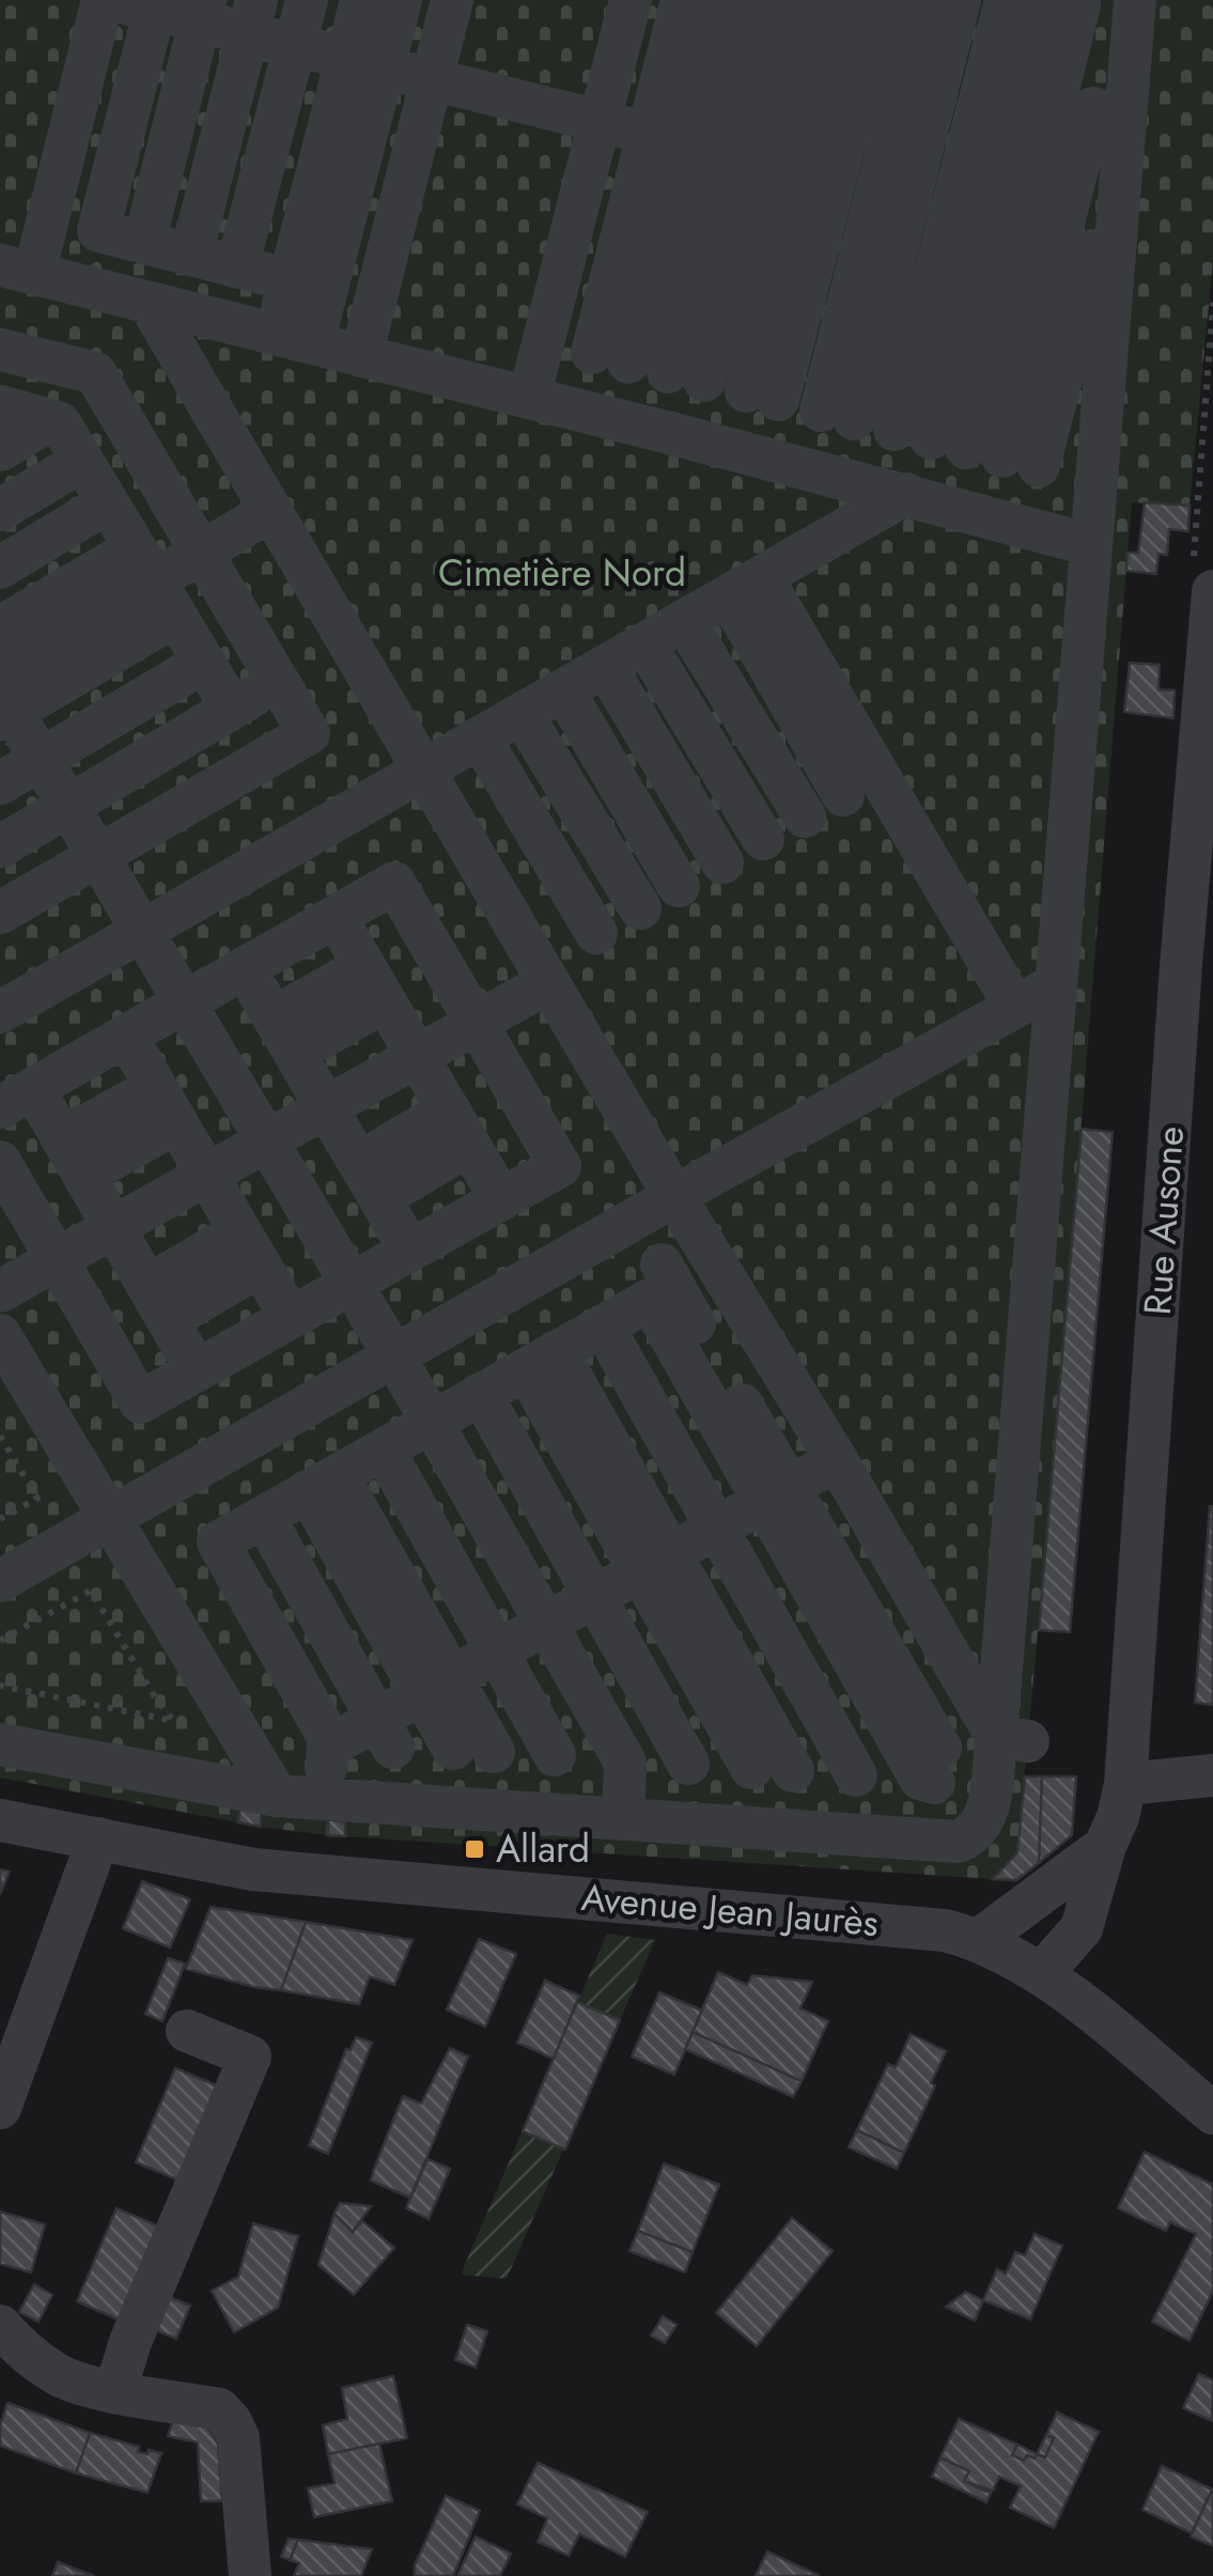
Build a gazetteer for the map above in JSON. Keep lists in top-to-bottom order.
{
  "streets": {
    "street": ["Rue Ausone", "Avenue Jean Jaurès"]
  },
  "crossings": [
    ["Rue Ausone", "Avenue Jean Jaurès"]
  ],
  "parks": ["Cimetière Nord"],
  "places": {
    "transit": ["Allard"]
  }
}
